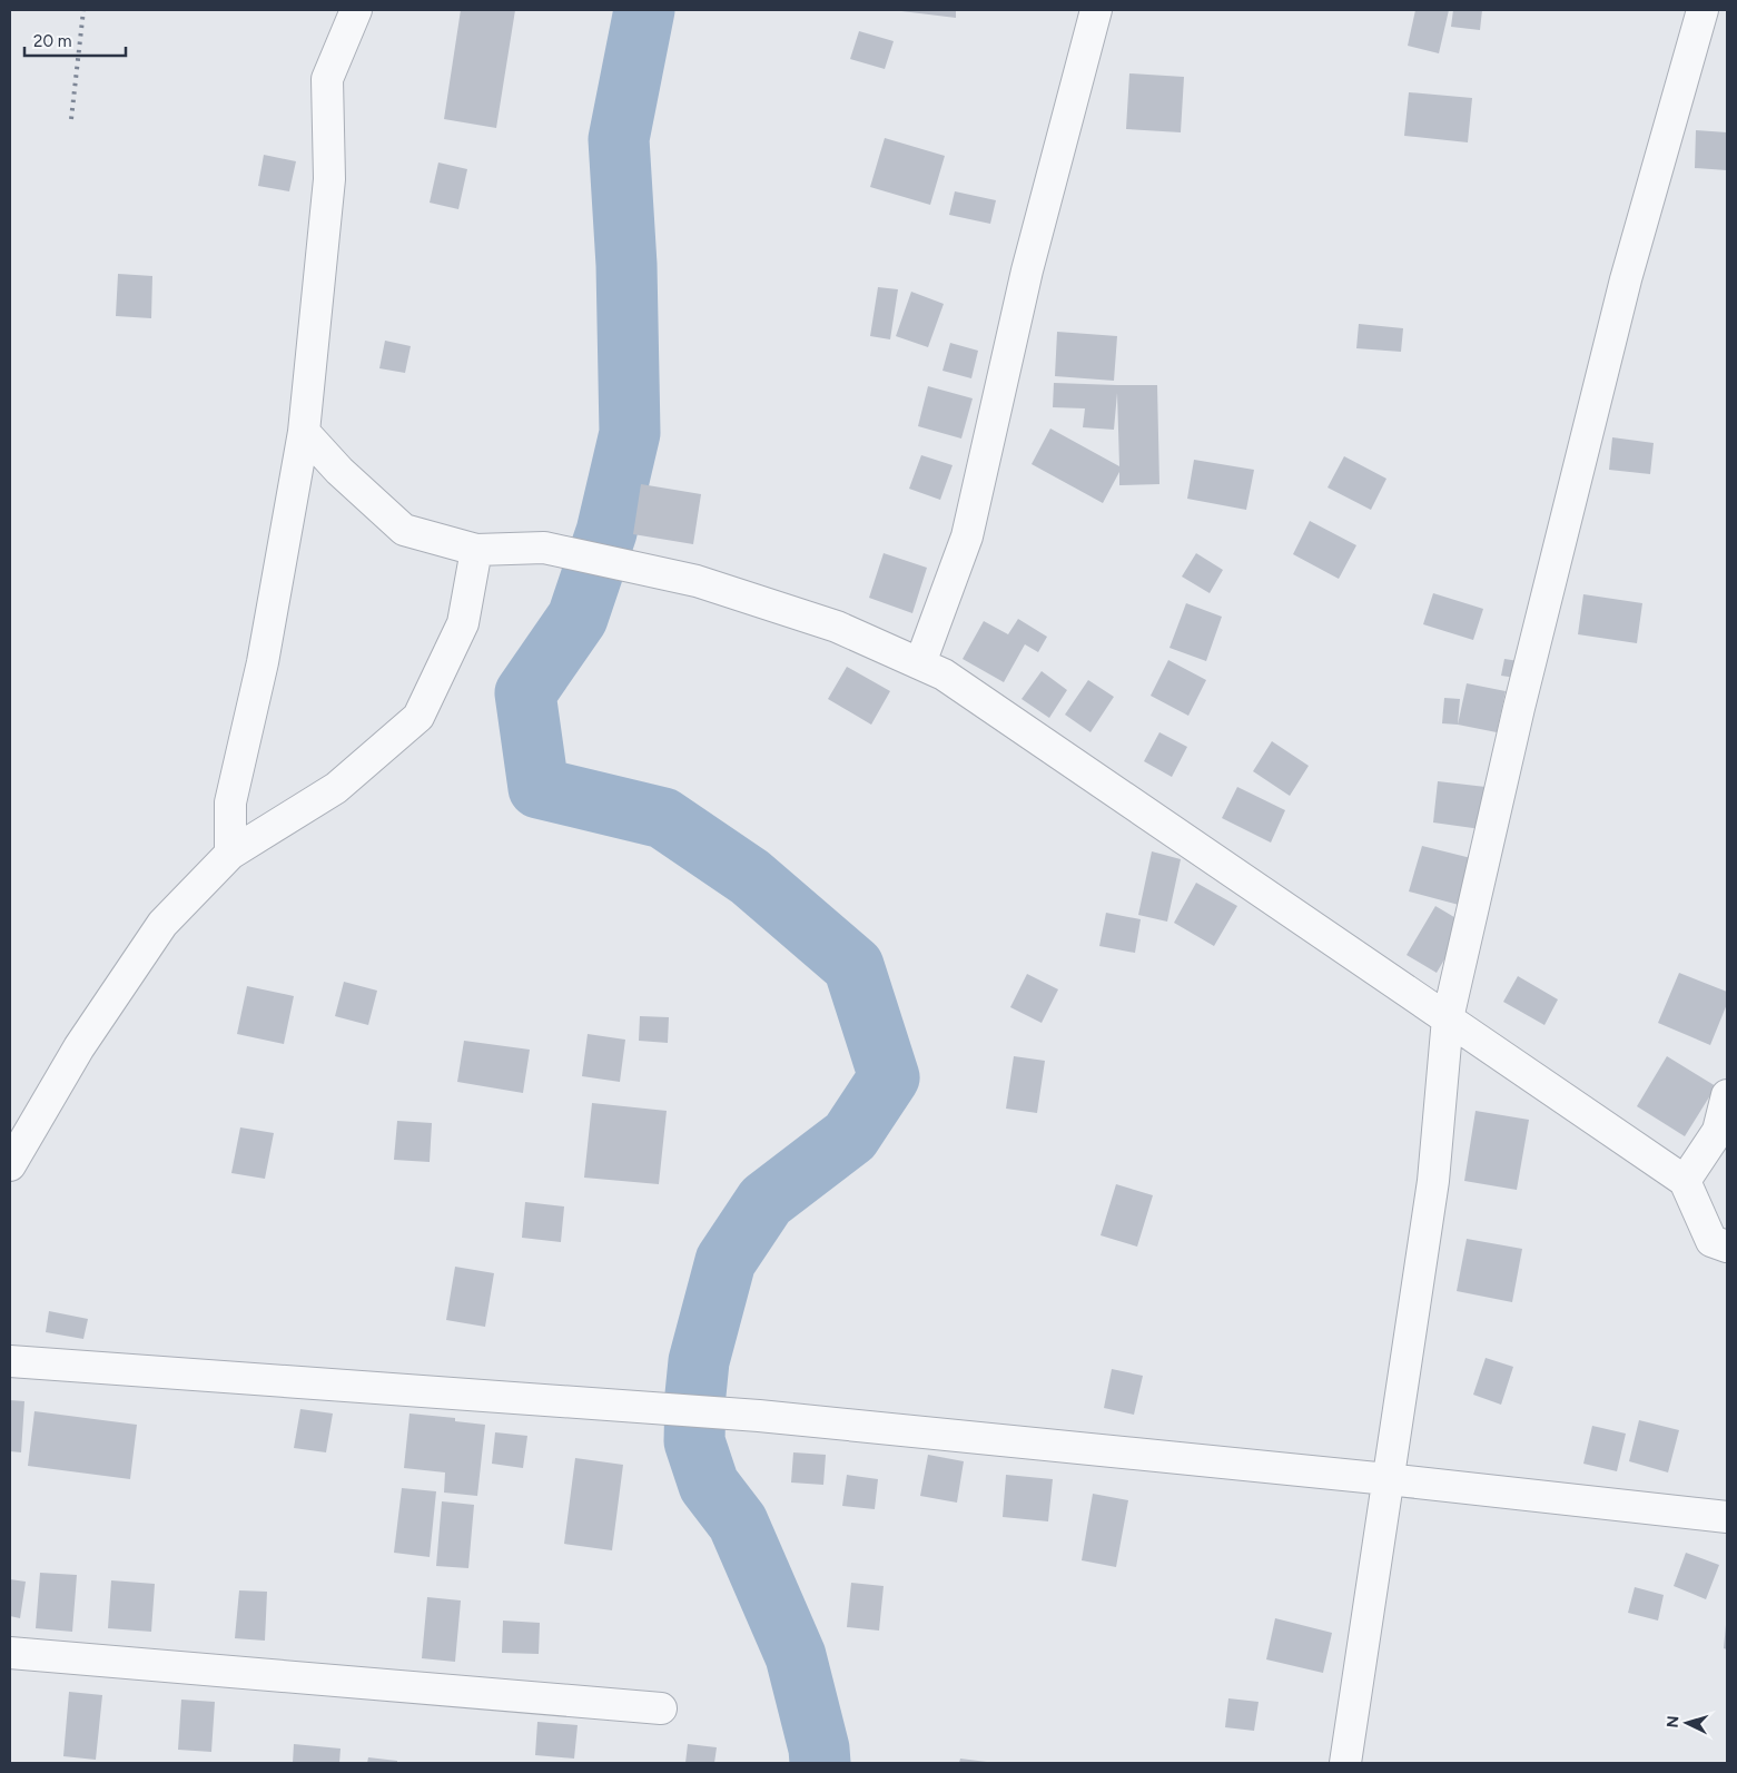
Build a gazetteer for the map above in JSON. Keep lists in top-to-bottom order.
{
  "scale_bar": "20 m",
  "north": "left"
}
